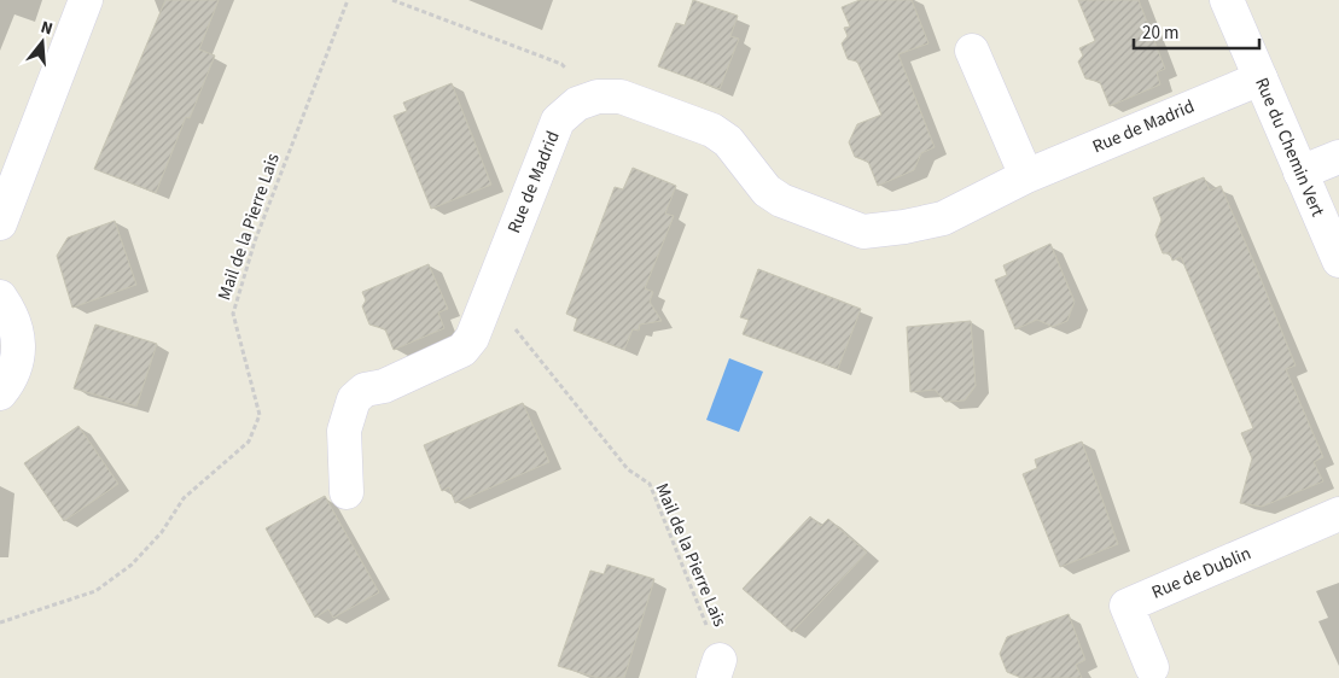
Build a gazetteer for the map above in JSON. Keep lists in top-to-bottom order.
{
  "streets": {
    "street": ["Rue de Madrid", "Rue du Chemin Vert", "Rue de Dublin"],
    "path": ["Mail de la Pierre Lais"]
  },
  "crossings": [
    ["Rue de Madrid", "Rue du Chemin Vert"],
    ["Rue de Madrid", "Mail de la Pierre Lais"]
  ],
  "scale_bar": "20 m",
  "north": "top"
}
